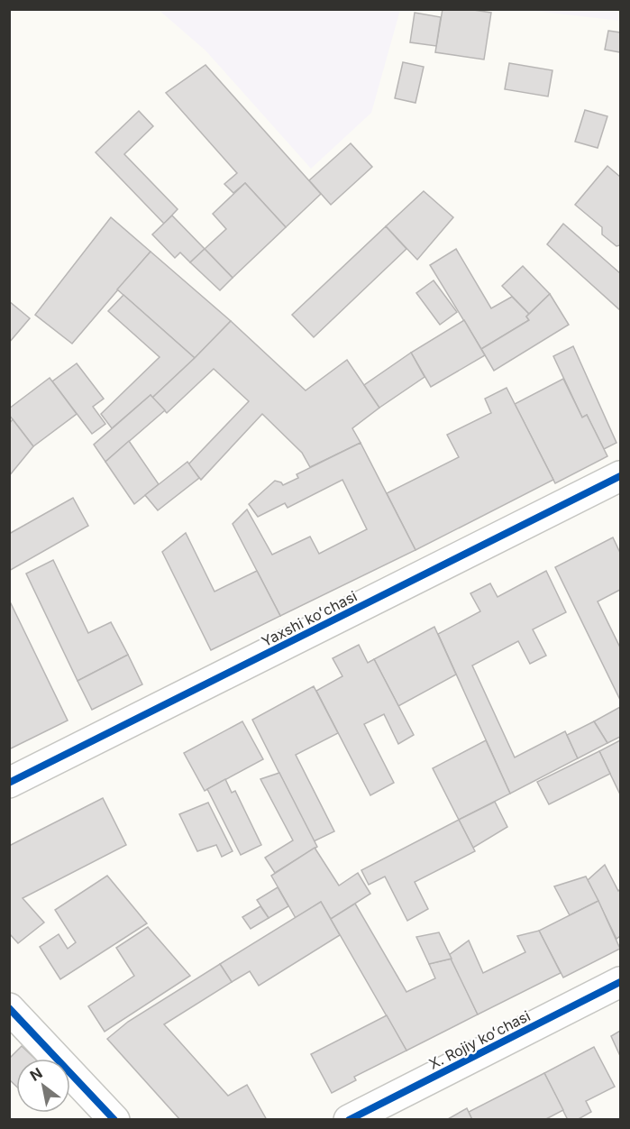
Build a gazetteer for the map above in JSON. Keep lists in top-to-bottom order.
{
  "streets": {
    "street": ["Yaxshi koʻchasi", "X. Rojiy koʻchasi"]
  },
  "north": "top left"
}
